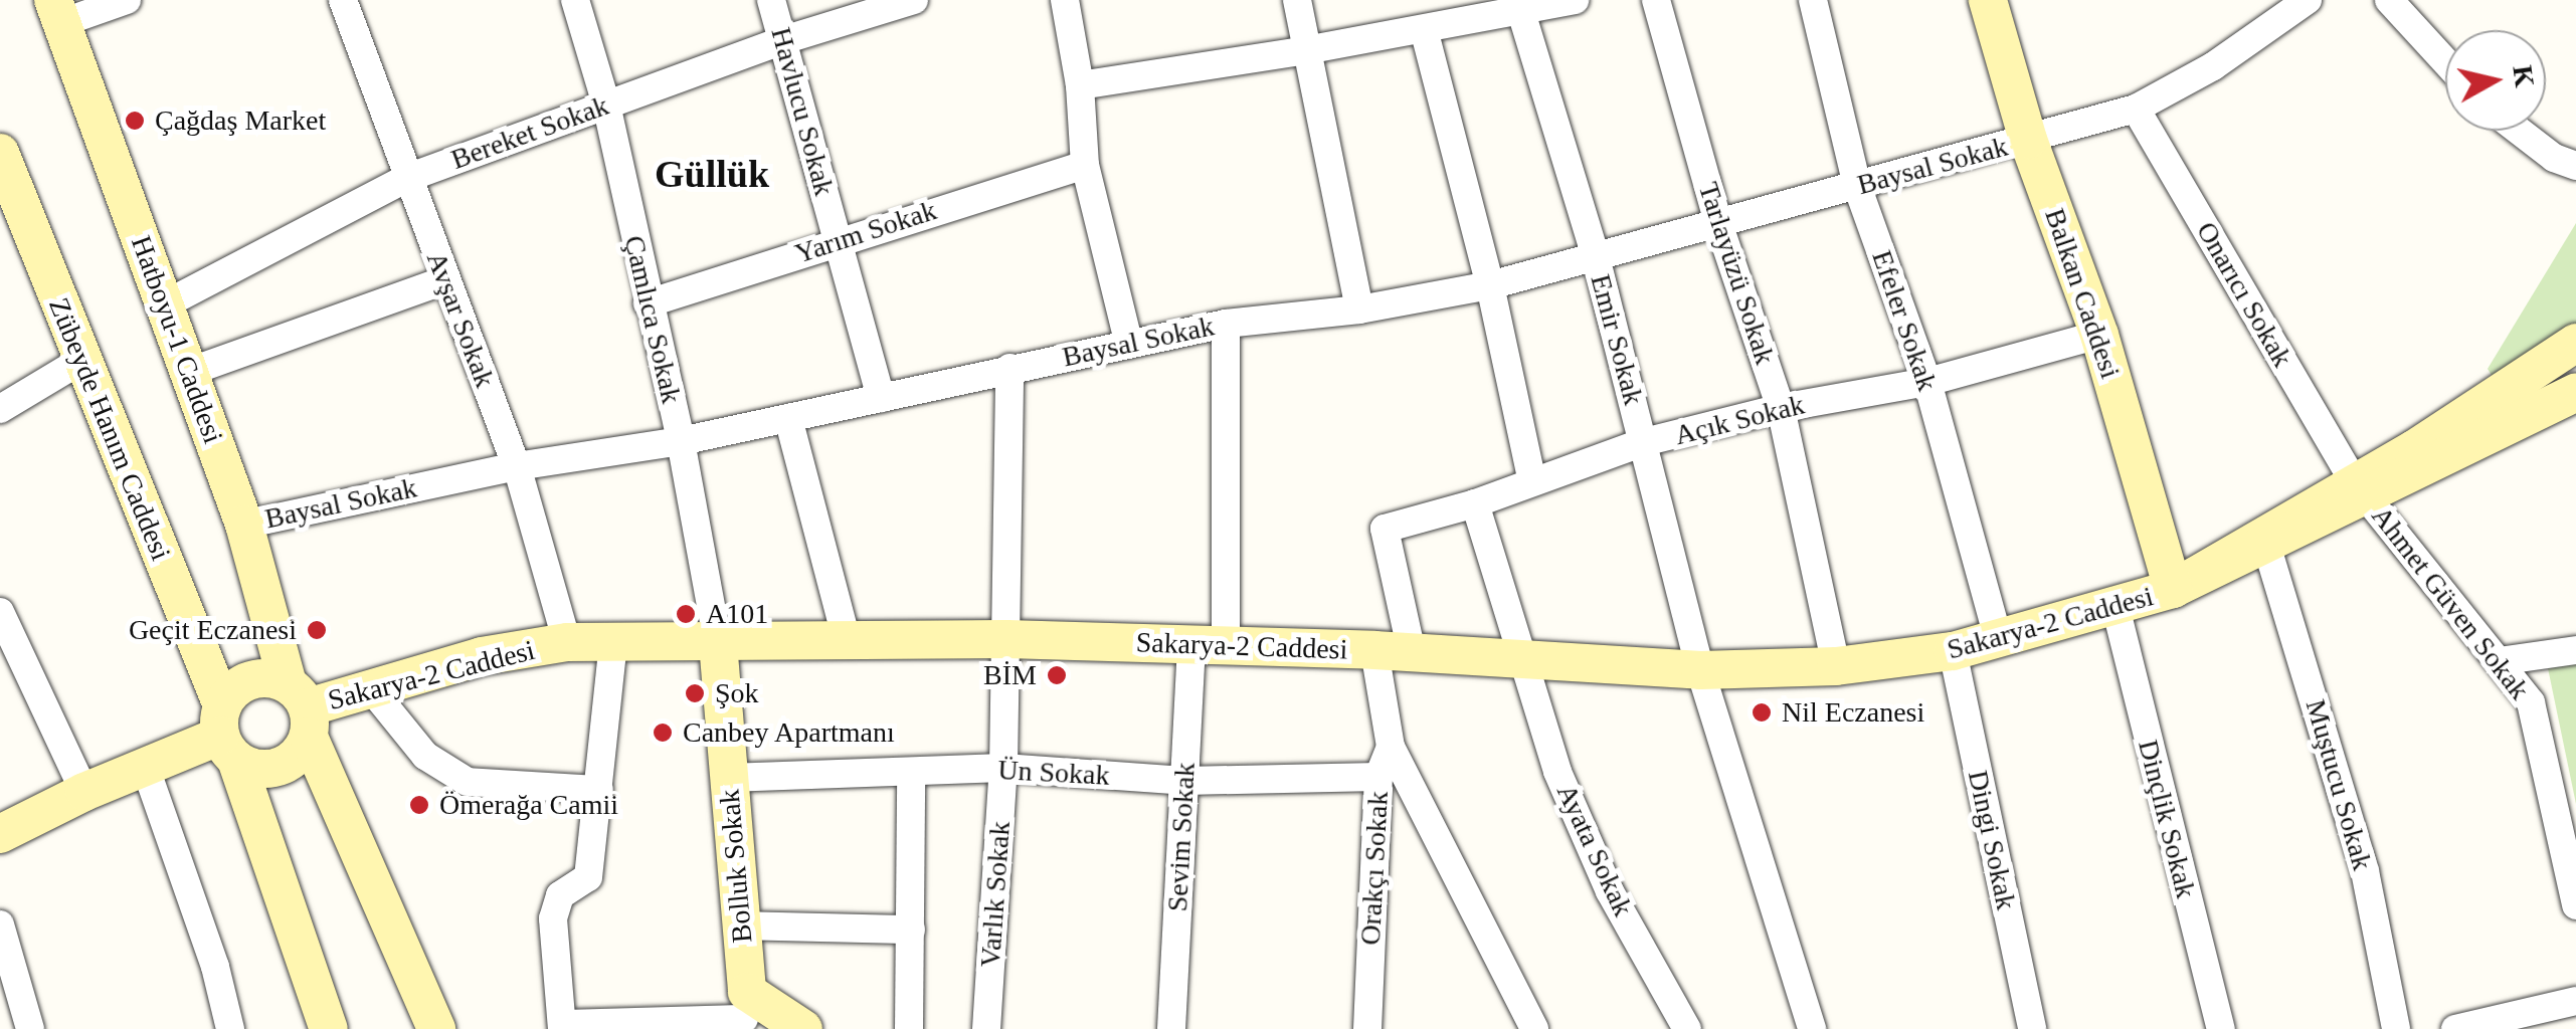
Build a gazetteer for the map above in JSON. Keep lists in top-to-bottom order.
{
  "streets": {
    "main road": [
      "Balkan Caddesi",
      "Hatboyu-1 Caddesi",
      "Zübeyde Hanım Caddesi",
      "Sakarya-2 Caddesi",
      "Bolluk Sokak"
    ],
    "street": [
      "Havlucu Sokak",
      "Bereket Sokak",
      "Baysal Sokak",
      "Yarım Sokak",
      "Tarlayüzü Sokak",
      "Onarıcı Sokak",
      "Avşar Sokak",
      "Çamlıca Sokak",
      "Efeler Sokak",
      "Emir Sokak",
      "Açık Sokak",
      "Ahmet Güven Sokak",
      "Ün Sokak",
      "Muştucu Sokak",
      "Dinçlik Sokak",
      "Sevim Sokak",
      "Dingi Sokak",
      "Ayata Sokak",
      "Orakçı Sokak",
      "Varlık Sokak"
    ]
  },
  "crossings": [
    ["Havlucu Sokak", "Bereket Sokak"],
    ["Havlucu Sokak", "Baysal Sokak"],
    ["Havlucu Sokak", "Yarım Sokak"],
    ["Bereket Sokak", "Avşar Sokak"],
    ["Bereket Sokak", "Çamlıca Sokak"],
    ["Bereket Sokak", "Hatboyu-1 Caddesi"],
    ["Baysal Sokak", "Tarlayüzü Sokak"],
    ["Baysal Sokak", "Balkan Caddesi"],
    ["Baysal Sokak", "Onarıcı Sokak"],
    ["Baysal Sokak", "Avşar Sokak"],
    ["Baysal Sokak", "Çamlıca Sokak"],
    ["Baysal Sokak", "Efeler Sokak"],
    ["Baysal Sokak", "Hatboyu-1 Caddesi"],
    ["Baysal Sokak", "Emir Sokak"],
    ["Baysal Sokak", "Sevim Sokak"],
    ["Baysal Sokak", "Varlık Sokak"],
    ["Yarım Sokak", "Çamlıca Sokak"],
    ["Tarlayüzü Sokak", "Açık Sokak"],
    ["Tarlayüzü Sokak", "Sakarya-2 Caddesi"],
    ["Balkan Caddesi", "Açık Sokak"],
    ["Balkan Caddesi", "Sakarya-2 Caddesi"],
    ["Onarıcı Sokak", "Ahmet Güven Sokak"],
    ["Onarıcı Sokak", "Sakarya-2 Caddesi"],
    ["Avşar Sokak", "Sakarya-2 Caddesi"],
    ["Çamlıca Sokak", "Sakarya-2 Caddesi"],
    ["Çamlıca Sokak", "Bolluk Sokak"],
    ["Efeler Sokak", "Açık Sokak"],
    ["Efeler Sokak", "Sakarya-2 Caddesi"],
    ["Hatboyu-1 Caddesi", "Zübeyde Hanım Caddesi"],
    ["Hatboyu-1 Caddesi", "Sakarya-2 Caddesi"],
    ["Emir Sokak", "Açık Sokak"],
    ["Emir Sokak", "Sakarya-2 Caddesi"],
    ["Açık Sokak", "Ayata Sokak"],
    ["Açık Sokak", "Orakçı Sokak"],
    ["Zübeyde Hanım Caddesi", "Sakarya-2 Caddesi"],
    ["Ahmet Güven Sokak", "Sakarya-2 Caddesi"],
    ["Sakarya-2 Caddesi", "Muştucu Sokak"],
    ["Sakarya-2 Caddesi", "Dinçlik Sokak"],
    ["Sakarya-2 Caddesi", "Sevim Sokak"],
    ["Sakarya-2 Caddesi", "Dingi Sokak"],
    ["Sakarya-2 Caddesi", "Ayata Sokak"],
    ["Sakarya-2 Caddesi", "Bolluk Sokak"],
    ["Sakarya-2 Caddesi", "Orakçı Sokak"],
    ["Sakarya-2 Caddesi", "Varlık Sokak"],
    ["Ün Sokak", "Sevim Sokak"],
    ["Ün Sokak", "Bolluk Sokak"],
    ["Ün Sokak", "Orakçı Sokak"],
    ["Ün Sokak", "Varlık Sokak"]
  ],
  "districts": ["Güllük"],
  "places": [
    "Çağdaş Market",
    "A101",
    "Geçit Eczanesi",
    "BİM",
    "Şok",
    "Nil Eczanesi",
    "Canbey Apartmanı",
    "Ömerağa Camii"
  ],
  "north": "right"
}
